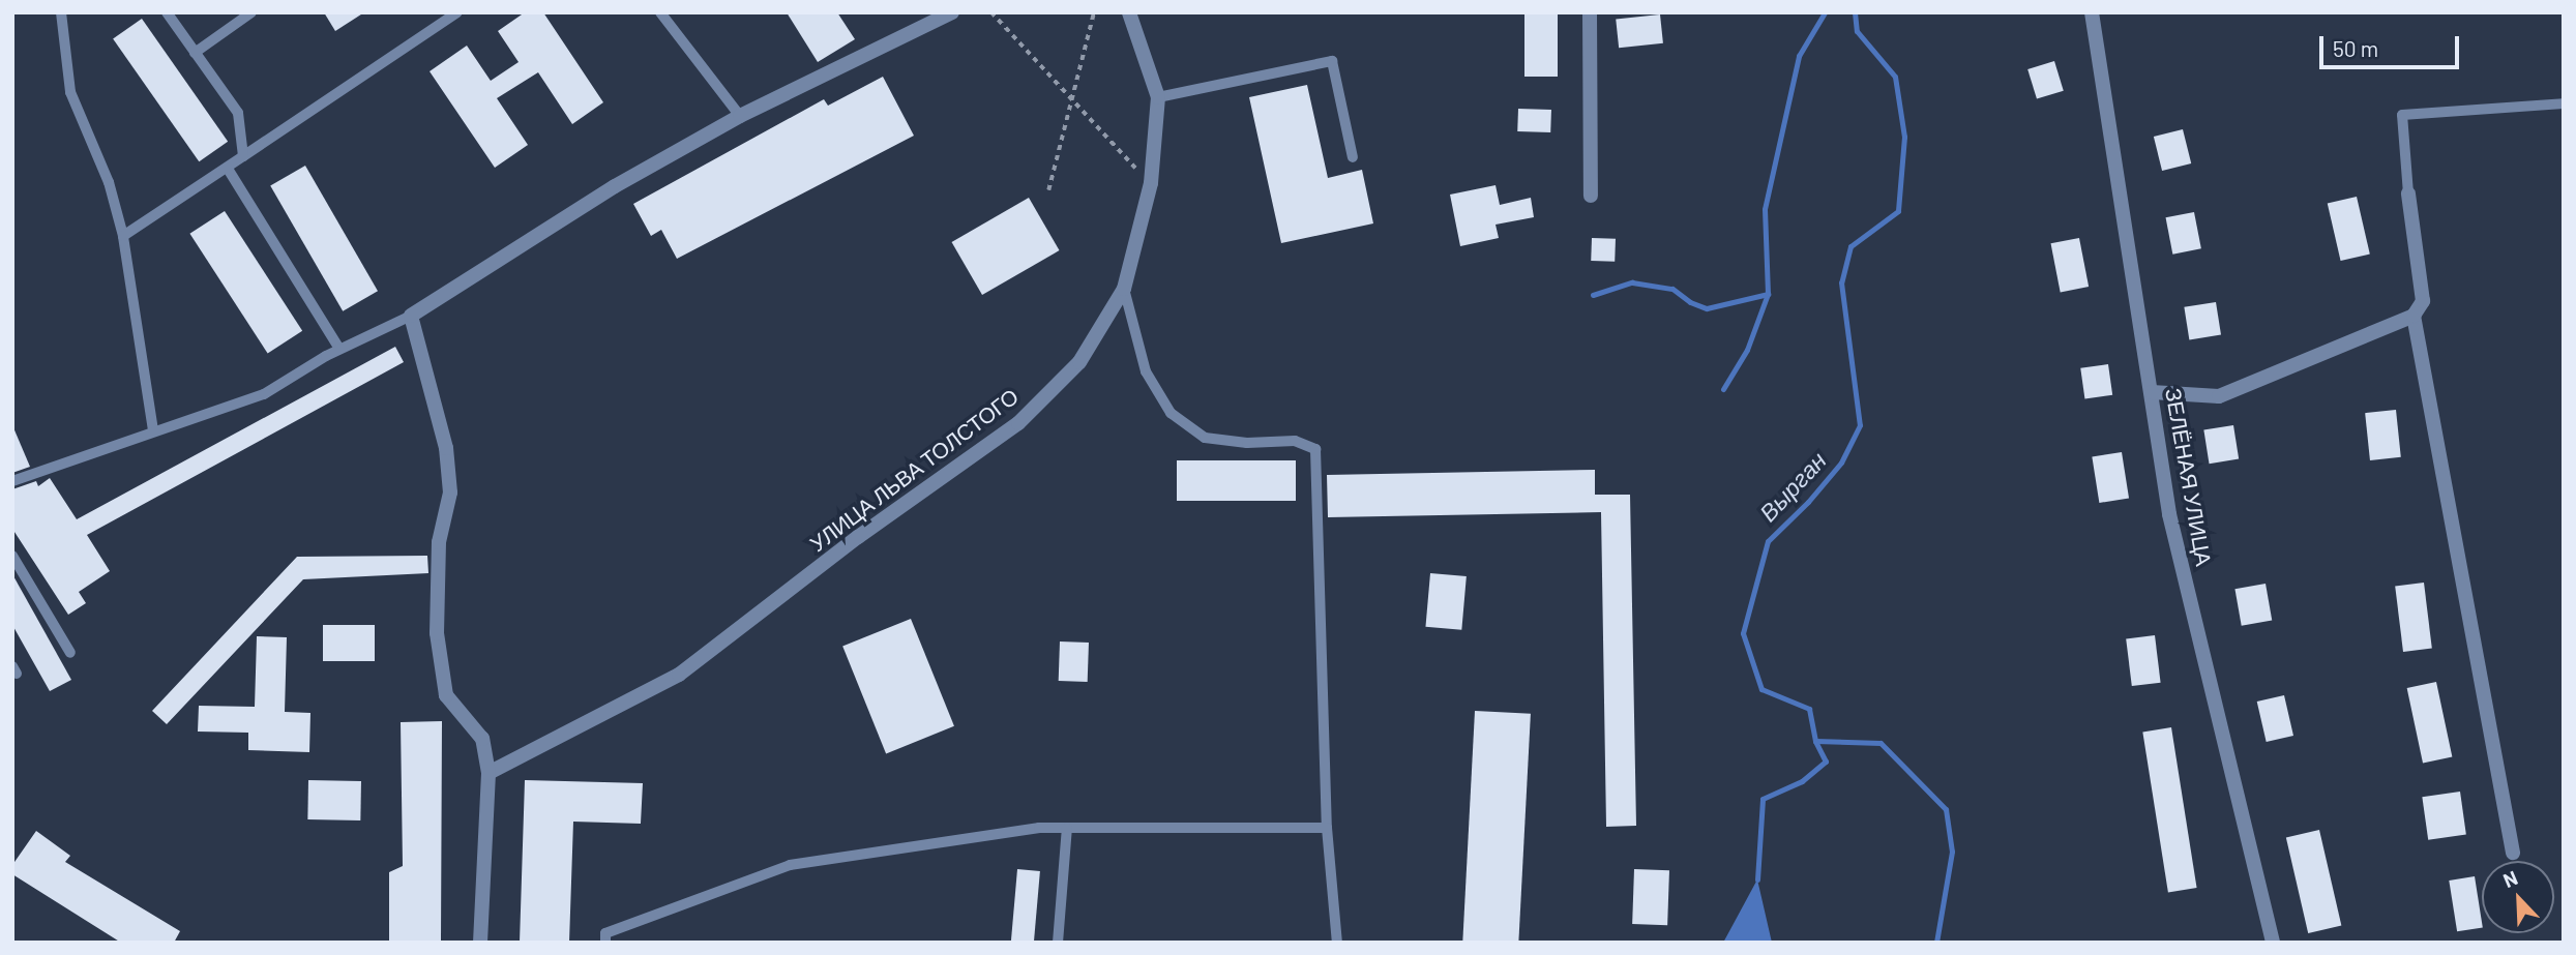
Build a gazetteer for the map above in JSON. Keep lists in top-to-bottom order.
{
  "streets": {
    "street": ["УЛИЦА ЛЬВА ТОЛСТОГО", "ЗЕЛЁНАЯ УЛИЦА"]
  },
  "water": ["Вырган"],
  "scale_bar": "50 m",
  "north": "top left"
}
